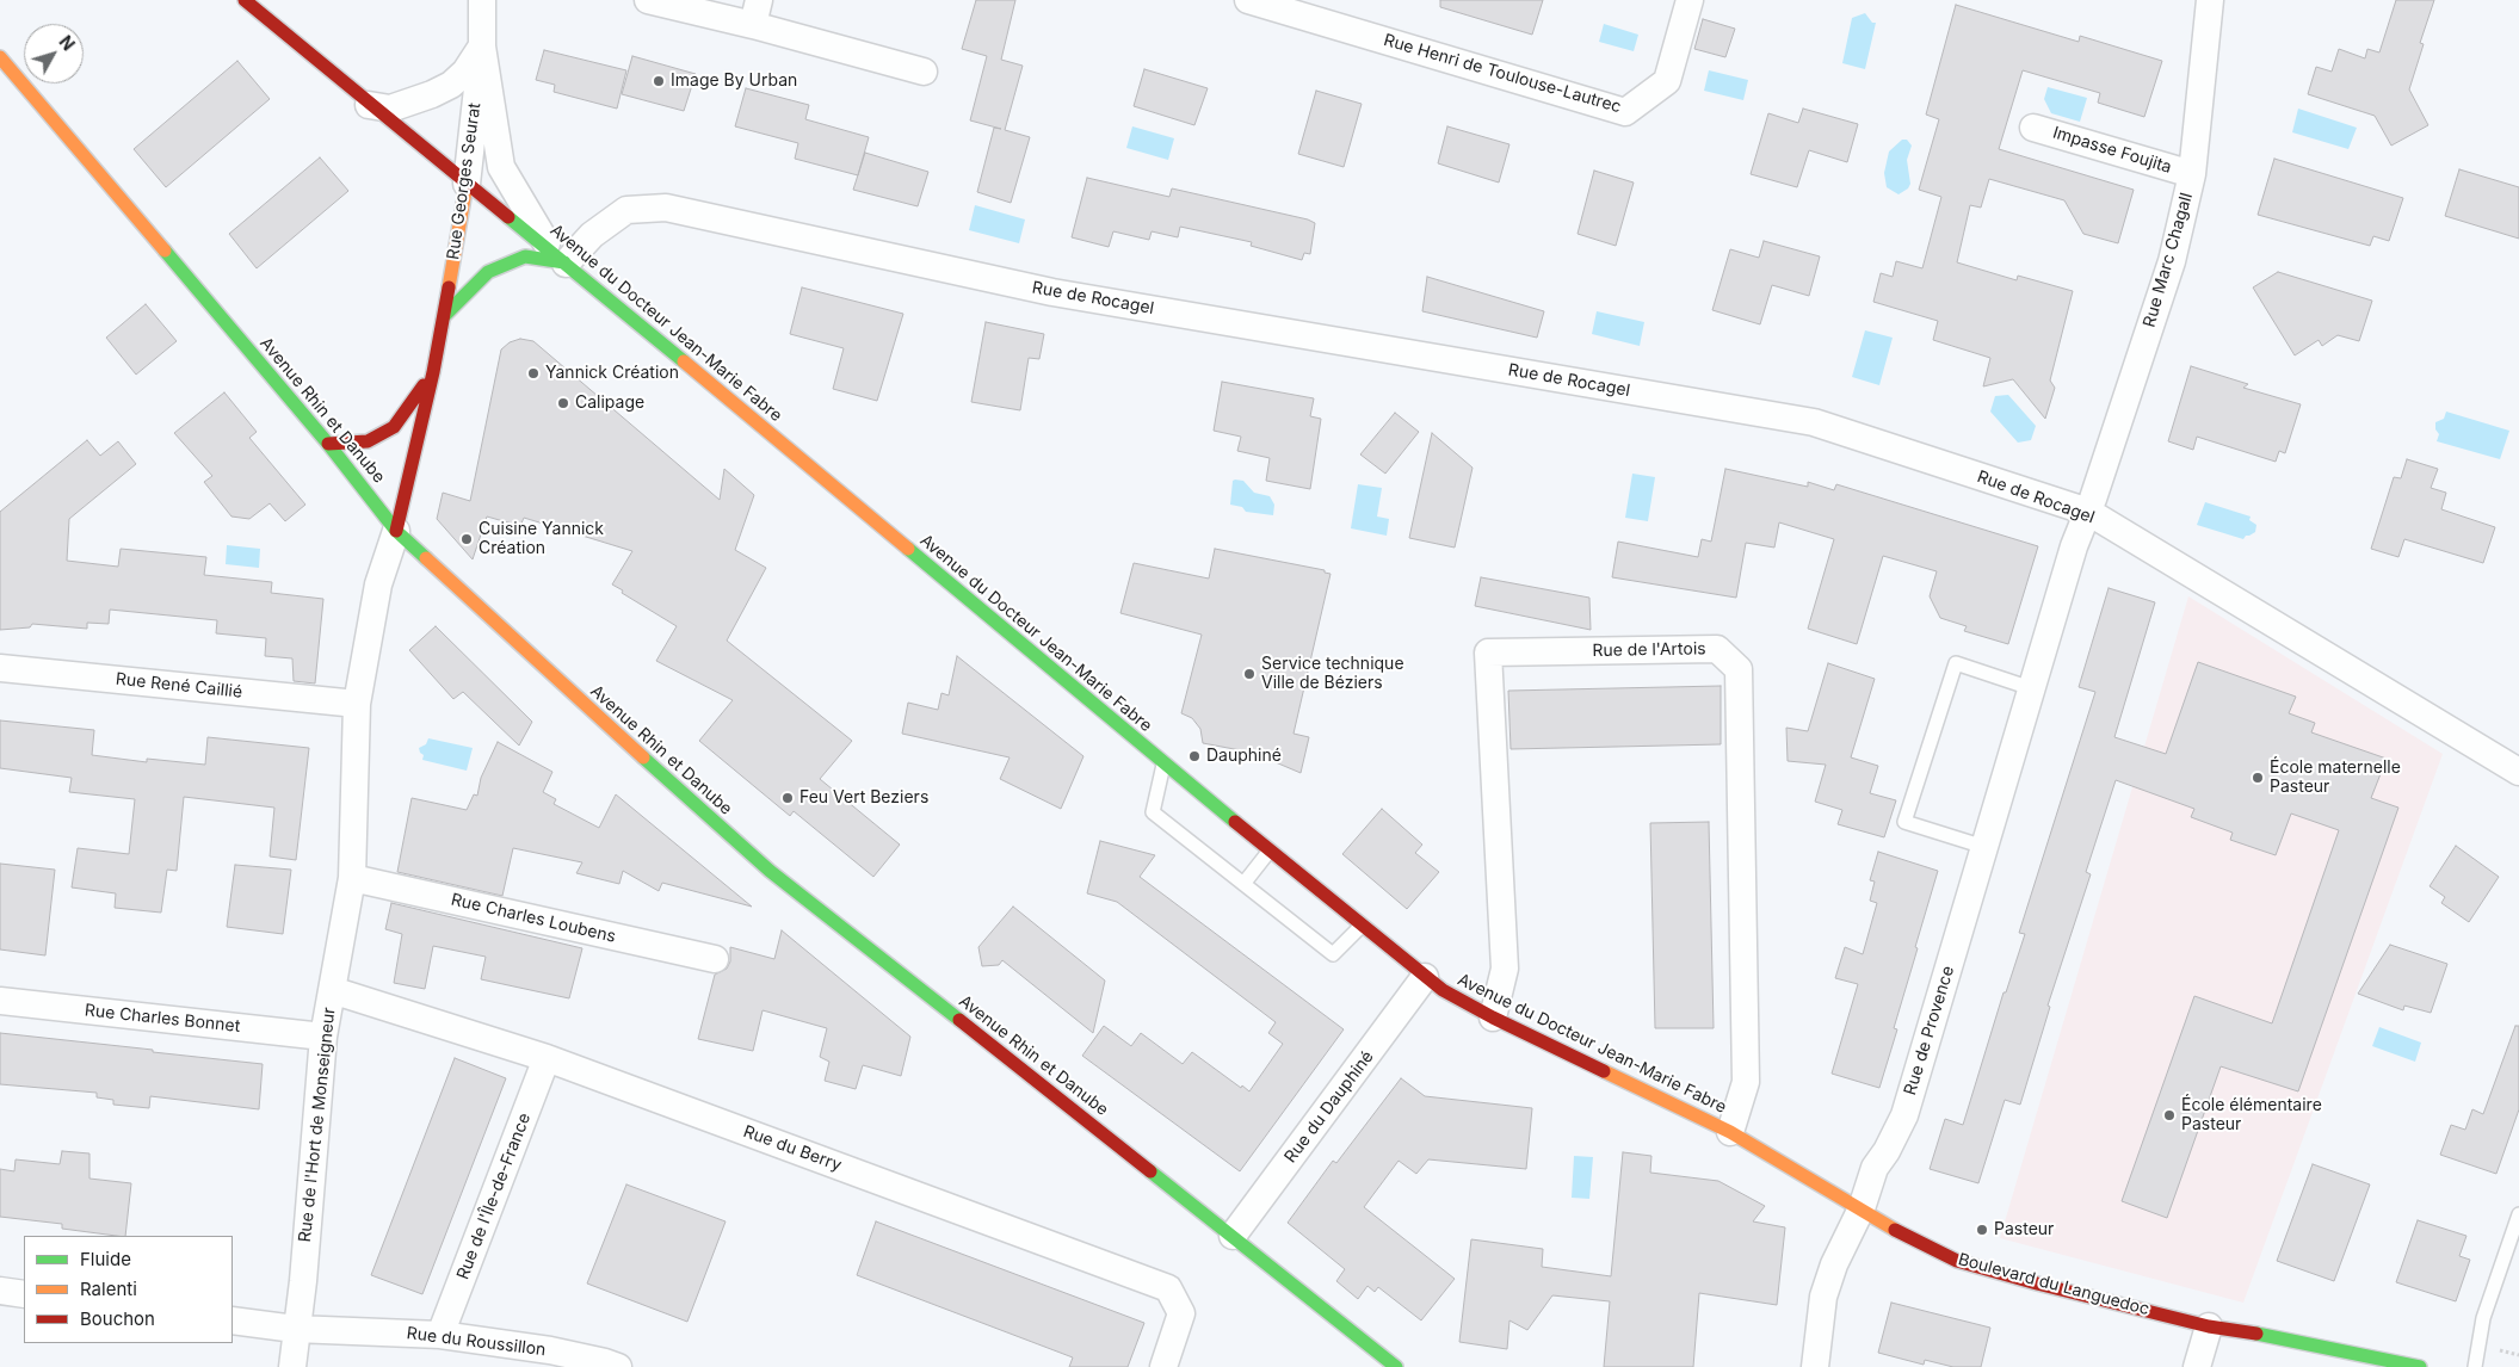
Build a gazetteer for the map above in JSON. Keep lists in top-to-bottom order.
{
  "streets": {
    "main road": [
      "Rue Georges Seurat",
      "Avenue du Docteur Jean-Marie Fabre",
      "Avenue Rhin et Danube",
      "Boulevard du Languedoc"
    ],
    "street": [
      "Rue Henri de Toulouse-Lautrec",
      "Impasse Foujita",
      "Rue Marc Chagall",
      "Rue de Rocagel",
      "Rue de l'Artois",
      "Rue René Caillié",
      "Rue Charles Loubens",
      "Rue Charles Bonnet",
      "Rue de Provence",
      "Rue du Dauphiné",
      "Rue de l'Hort de Monseigneur",
      "Rue du Berry",
      "Rue de l'Île-de-France",
      "Rue du Roussillon"
    ]
  },
  "crossings": [
    ["Impasse Foujita", "Rue Marc Chagall"],
    ["Rue Georges Seurat", "Rue de Rocagel"],
    ["Rue Georges Seurat", "Avenue du Docteur Jean-Marie Fabre"],
    ["Rue Georges Seurat", "Avenue Rhin et Danube"],
    ["Rue Georges Seurat", "Rue de l'Hort de Monseigneur"],
    ["Rue Marc Chagall", "Rue de Rocagel"],
    ["Rue Marc Chagall", "Rue de Provence"],
    ["Rue de Rocagel", "Avenue du Docteur Jean-Marie Fabre"],
    ["Rue de Rocagel", "Rue de Provence"],
    ["Avenue du Docteur Jean-Marie Fabre", "Rue de l'Artois"],
    ["Avenue du Docteur Jean-Marie Fabre", "Rue de Provence"],
    ["Avenue du Docteur Jean-Marie Fabre", "Rue du Dauphiné"],
    ["Avenue du Docteur Jean-Marie Fabre", "Boulevard du Languedoc"],
    ["Avenue Rhin et Danube", "Rue du Dauphiné"],
    ["Avenue Rhin et Danube", "Rue de l'Hort de Monseigneur"],
    ["Rue René Caillié", "Rue de l'Hort de Monseigneur"],
    ["Rue Charles Loubens", "Rue de l'Hort de Monseigneur"],
    ["Rue Charles Bonnet", "Rue de l'Hort de Monseigneur"],
    ["Rue de Provence", "Boulevard du Languedoc"],
    ["Rue de l'Hort de Monseigneur", "Rue du Berry"],
    ["Rue de l'Hort de Monseigneur", "Rue du Roussillon"],
    ["Rue du Berry", "Rue de l'Île-de-France"],
    ["Rue de l'Île-de-France", "Rue du Roussillon"]
  ],
  "places": [
    "Image By Urban",
    "Yannick Création",
    "Calipage",
    "Cuisine Yannick Création",
    "Service technique Ville de Béziers",
    "Dauphiné",
    "École maternelle Pasteur",
    "Feu Vert Beziers",
    "École élémentaire Pasteur",
    "Pasteur"
  ],
  "legend": ["Fluide", "Ralenti", "Bouchon"],
  "north": "top right"
}
